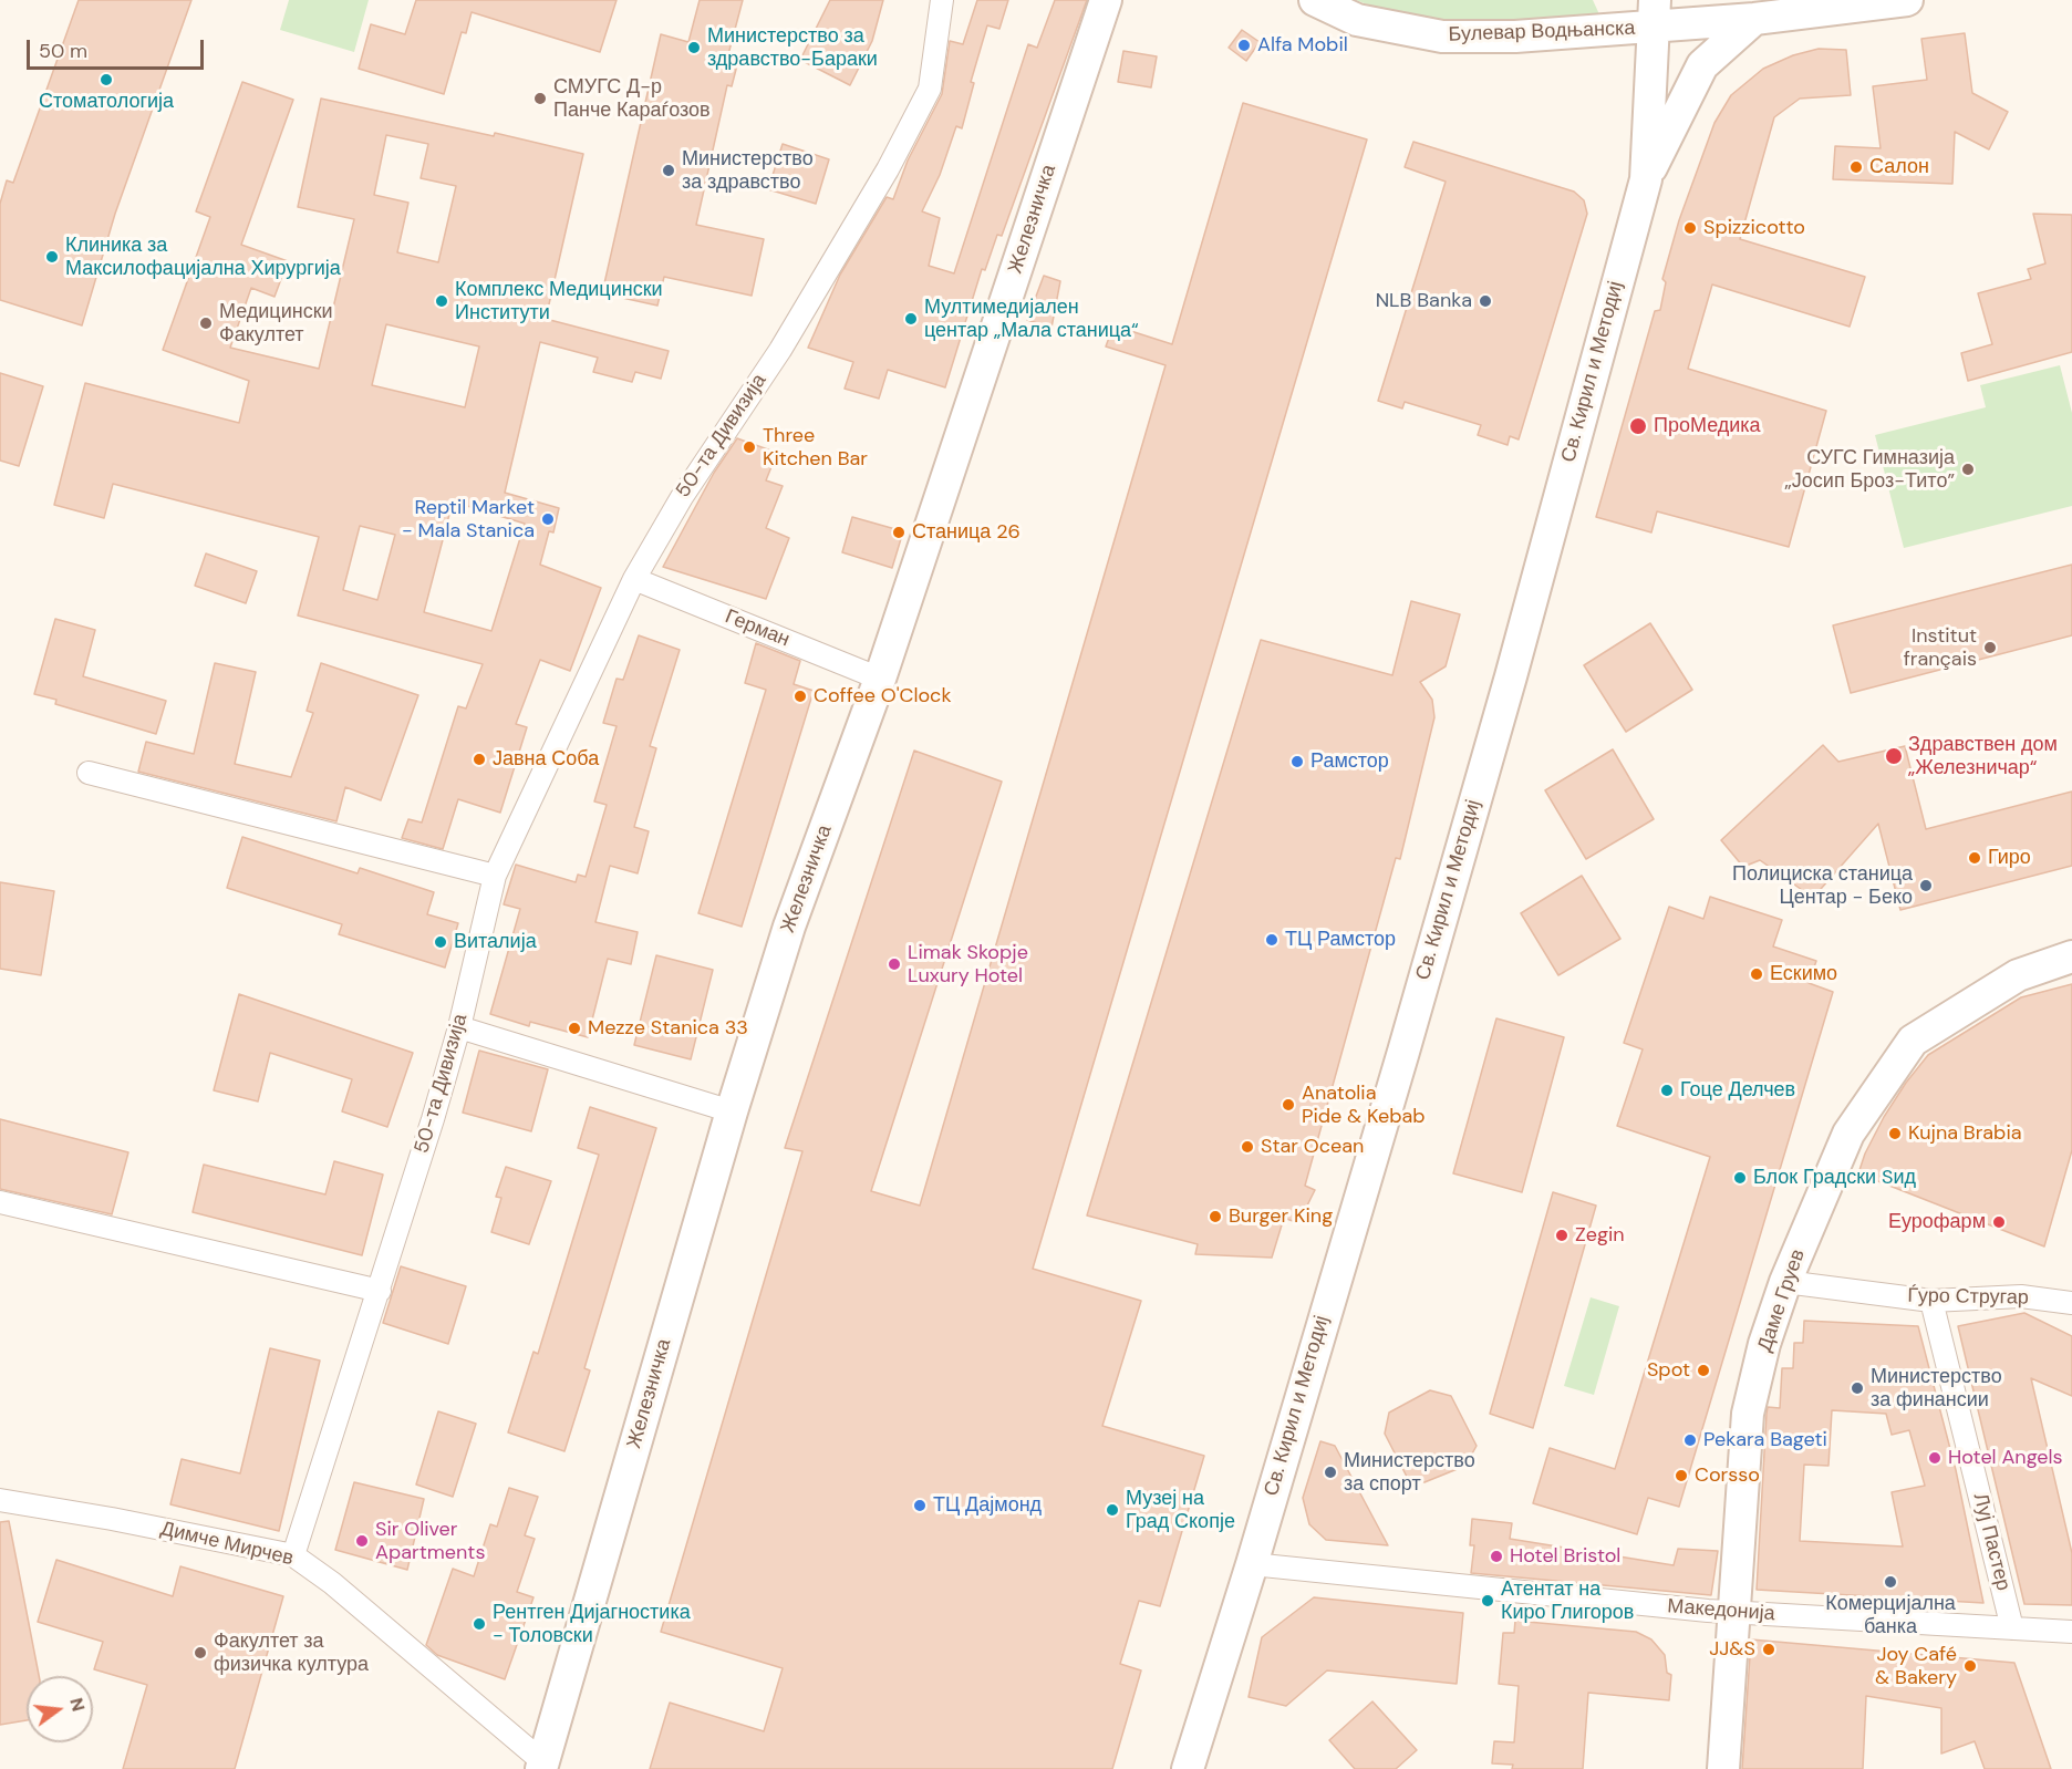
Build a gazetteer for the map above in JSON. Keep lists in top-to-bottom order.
{
  "streets": {
    "street": [
      "Булевар Водњанска",
      "Железничка",
      "Св. Кирил и Методиј",
      "50-та Дивизија",
      "Герман",
      "Ѓуро Стругар",
      "Даме Груев",
      "Луј Пастер",
      "Димче Мирчев",
      "Македонија"
    ]
  },
  "crossings": [
    ["Булевар Водњанска", "Св. Кирил и Методиј"],
    ["Железничка", "Герман"],
    ["Железничка", "Димче Мирчев"],
    ["Св. Кирил и Методиј", "Македонија"],
    ["50-та Дивизија", "Герман"],
    ["50-та Дивизија", "Димче Мирчев"],
    ["Ѓуро Стругар", "Даме Груев"],
    ["Ѓуро Стругар", "Луј Пастер"],
    ["Даме Груев", "Македонија"],
    ["Луј Пастер", "Македонија"]
  ],
  "places": [
    "Alfa Mobil",
    "Министерство за здравство-Бараки",
    "Стоматологија",
    "СМУГС Д-р Панче Караѓозов",
    "Салон",
    "Министерство за здравство",
    "Spizzicotto",
    "Клиника за Максилофацијална Хирургија",
    "Комплекс Медицински Институти",
    "NLB Banka",
    "Мултимедијален центар „Мала станица“",
    "Медицински Факултет",
    "ПроМедика",
    "Three Kitchen Bar",
    "СУГС Гимназија „Јосип Броз-Тито”",
    "Reptil Market - Mala Stanica",
    "Станица 26",
    "Institut français",
    "Coffee O'Clock",
    "Здравствен дом „Железничар“",
    "Јавна Соба",
    "Рамстор",
    "Гиро",
    "Полициска станица Центар - Беко",
    "ТЦ Рамстор",
    "Виталија",
    "Limak Skopje Luxury Hotel",
    "Ескимо",
    "Mezze Stanica 33",
    "Гоце Делчев",
    "Anatolia Pide & Kebab",
    "Kujna Brabia",
    "Star Ocean",
    "Блок Градски Sид",
    "Burger King",
    "Еурофарм",
    "Zegin",
    "Spot",
    "Министерство за финансии",
    "Pekara Bageti",
    "Hotel Angels",
    "Министерство за спорт",
    "Corsso",
    "ТЦ Дајмонд",
    "Музеј на Град Скопје",
    "Sir Oliver Apartments",
    "Hotel Bristol",
    "Комерцијална банка",
    "Атентат на Киро Глигоров",
    "Рентген Дијагностика - Толовски",
    "JJ&S",
    "Факултет за физичка култура",
    "Joy Café & Bakery"
  ],
  "scale_bar": "50 m",
  "north": "right"
}
